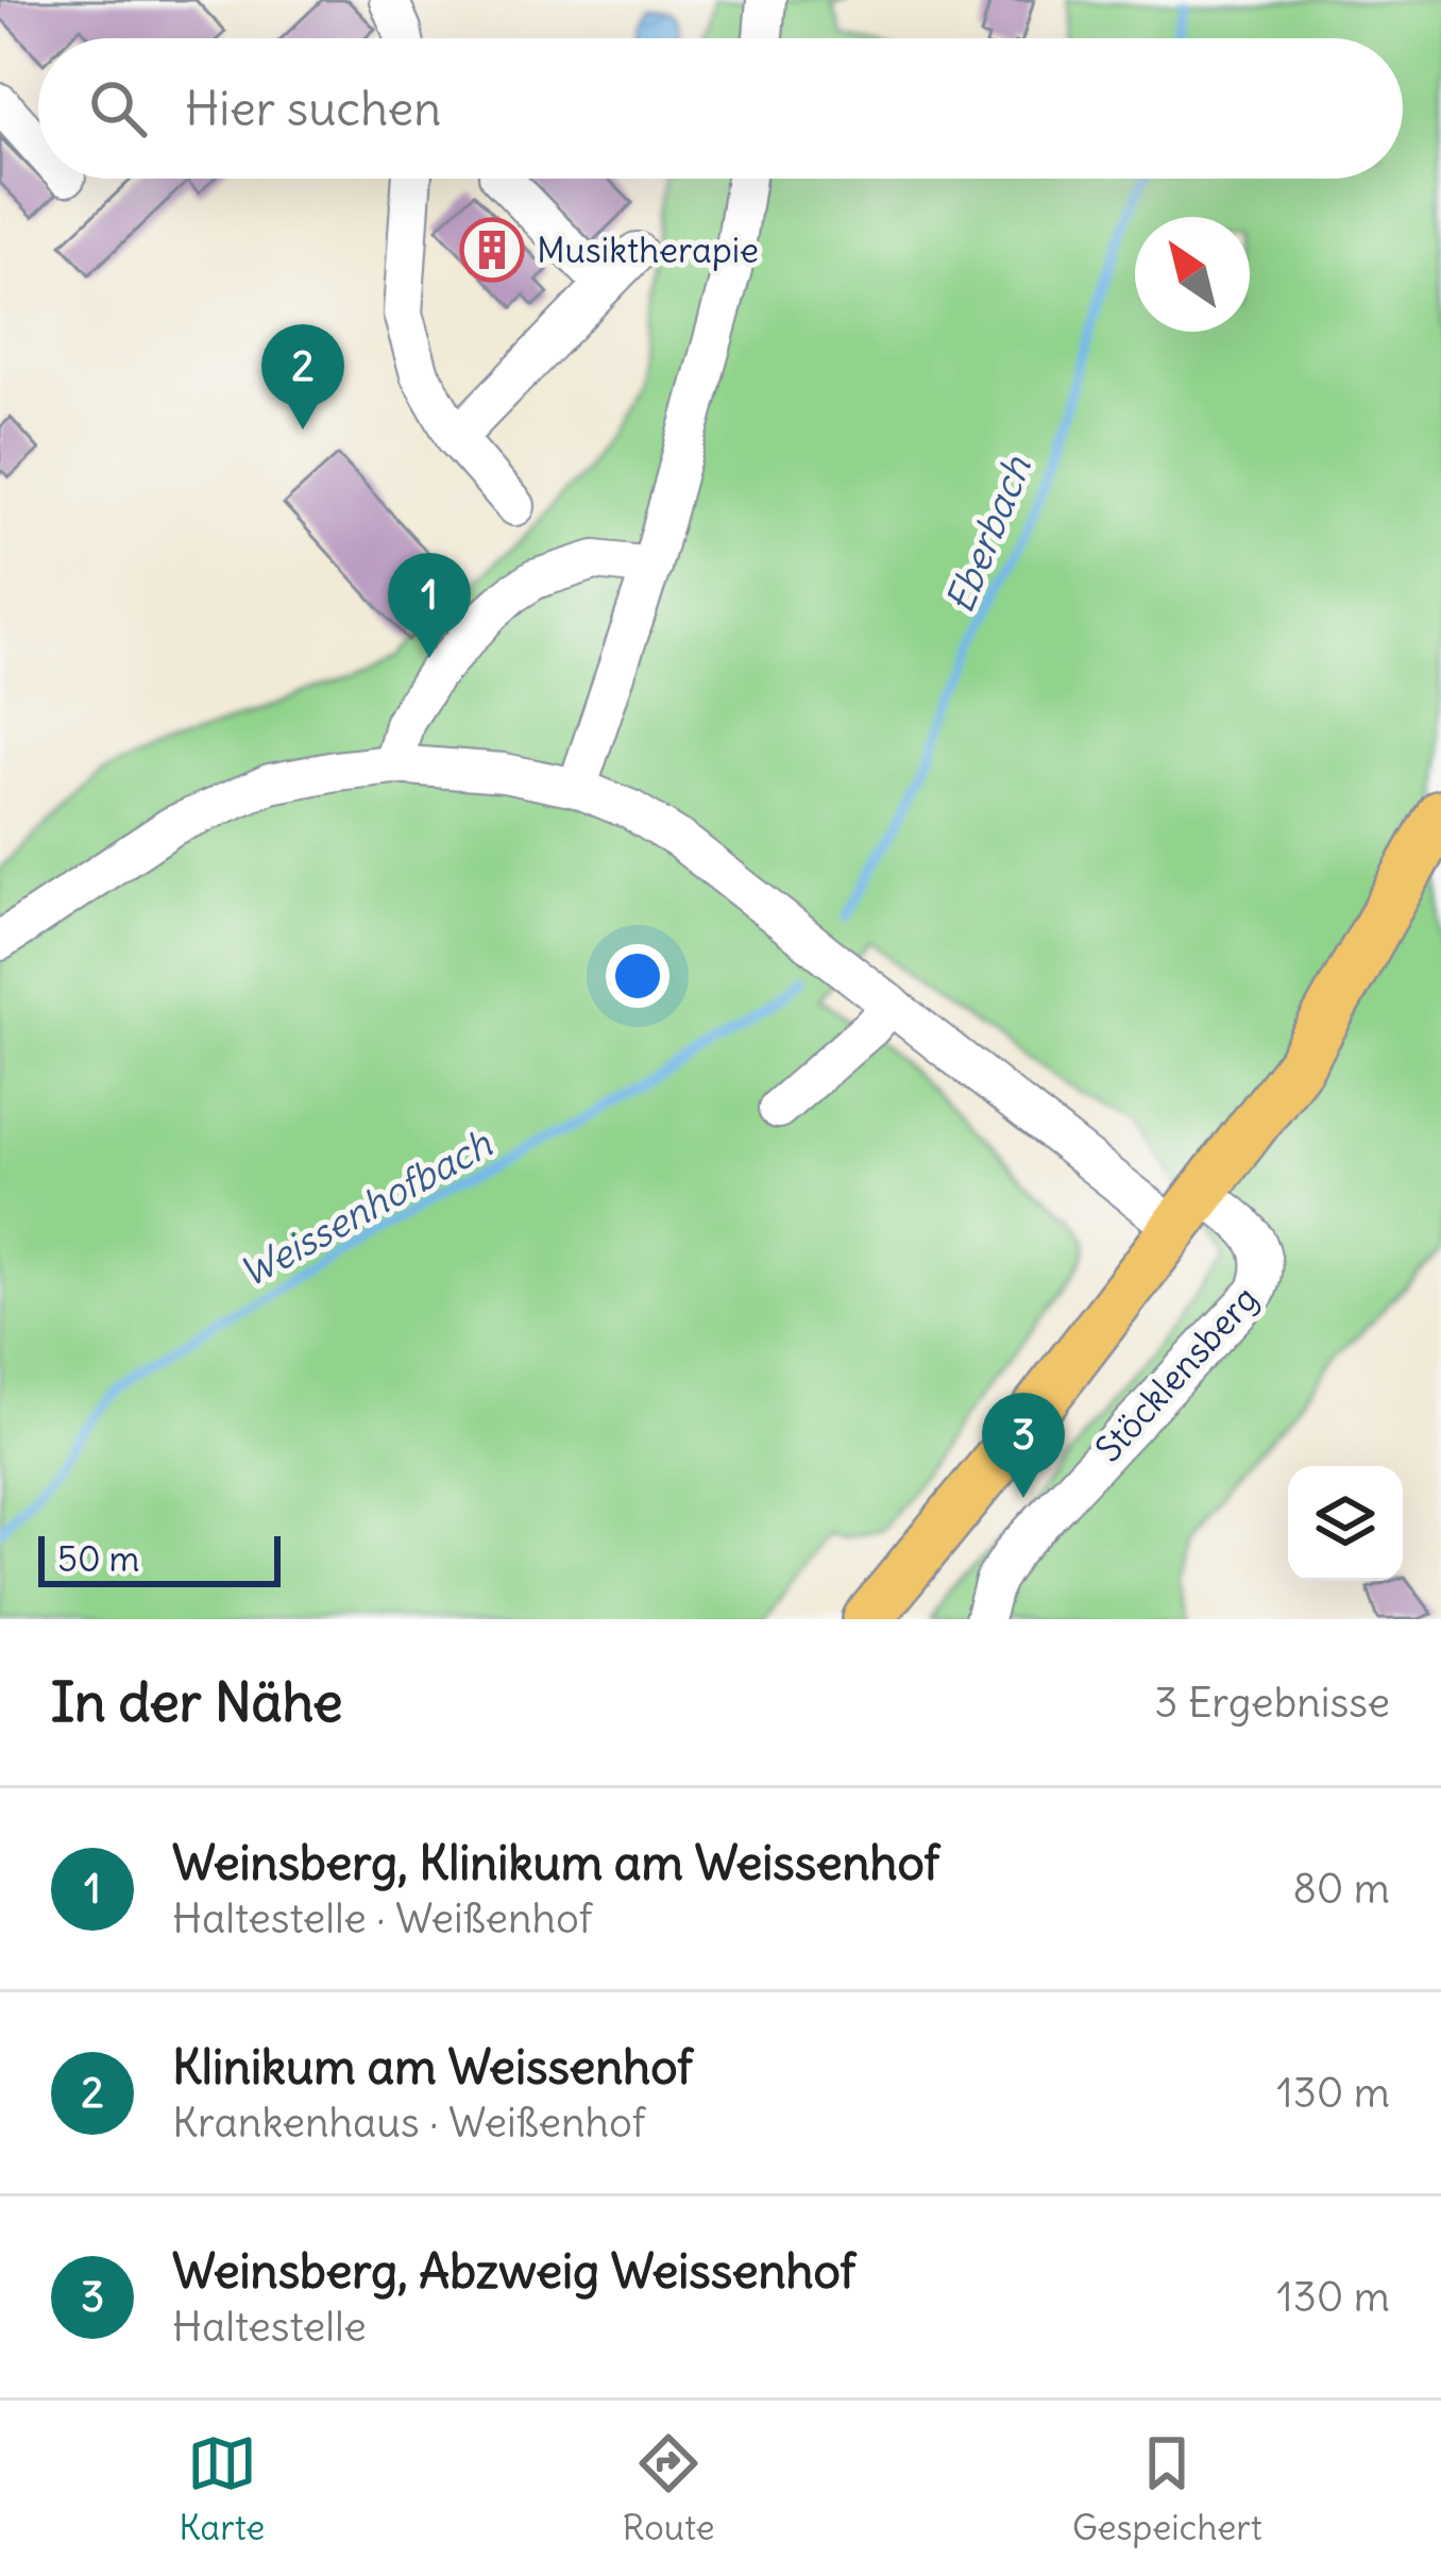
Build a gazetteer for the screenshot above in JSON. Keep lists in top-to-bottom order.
{
  "streets": {
    "street": ["Stöcklensberg"]
  },
  "water": ["Eberbach", "Weissenhofbach"],
  "places": {
    "building": ["Musiktherapie"]
  },
  "scale_bar": "50 m",
  "north": "top left",
  "page": {
    "search": "Hier suchen",
    "pins": ["2", "1", "3"],
    "scale": "50 m",
    "heading": ["In der Nähe", "3 Ergebnisse"],
    "list": [
      {
        "mark": "1",
        "name": "Weinsberg, Klinikum am Weissenhof",
        "note": "Haltestelle · Weißenhof",
        "value": "80 m"
      },
      {
        "mark": "2",
        "name": "Klinikum am Weissenhof",
        "note": "Krankenhaus · Weißenhof",
        "value": "130 m"
      },
      {
        "mark": "3",
        "name": "Weinsberg, Abzweig Weissenhof",
        "note": "Haltestelle",
        "value": "130 m"
      }
    ],
    "nav": ["Karte", "Route", "Gespeichert"]
  }
}
